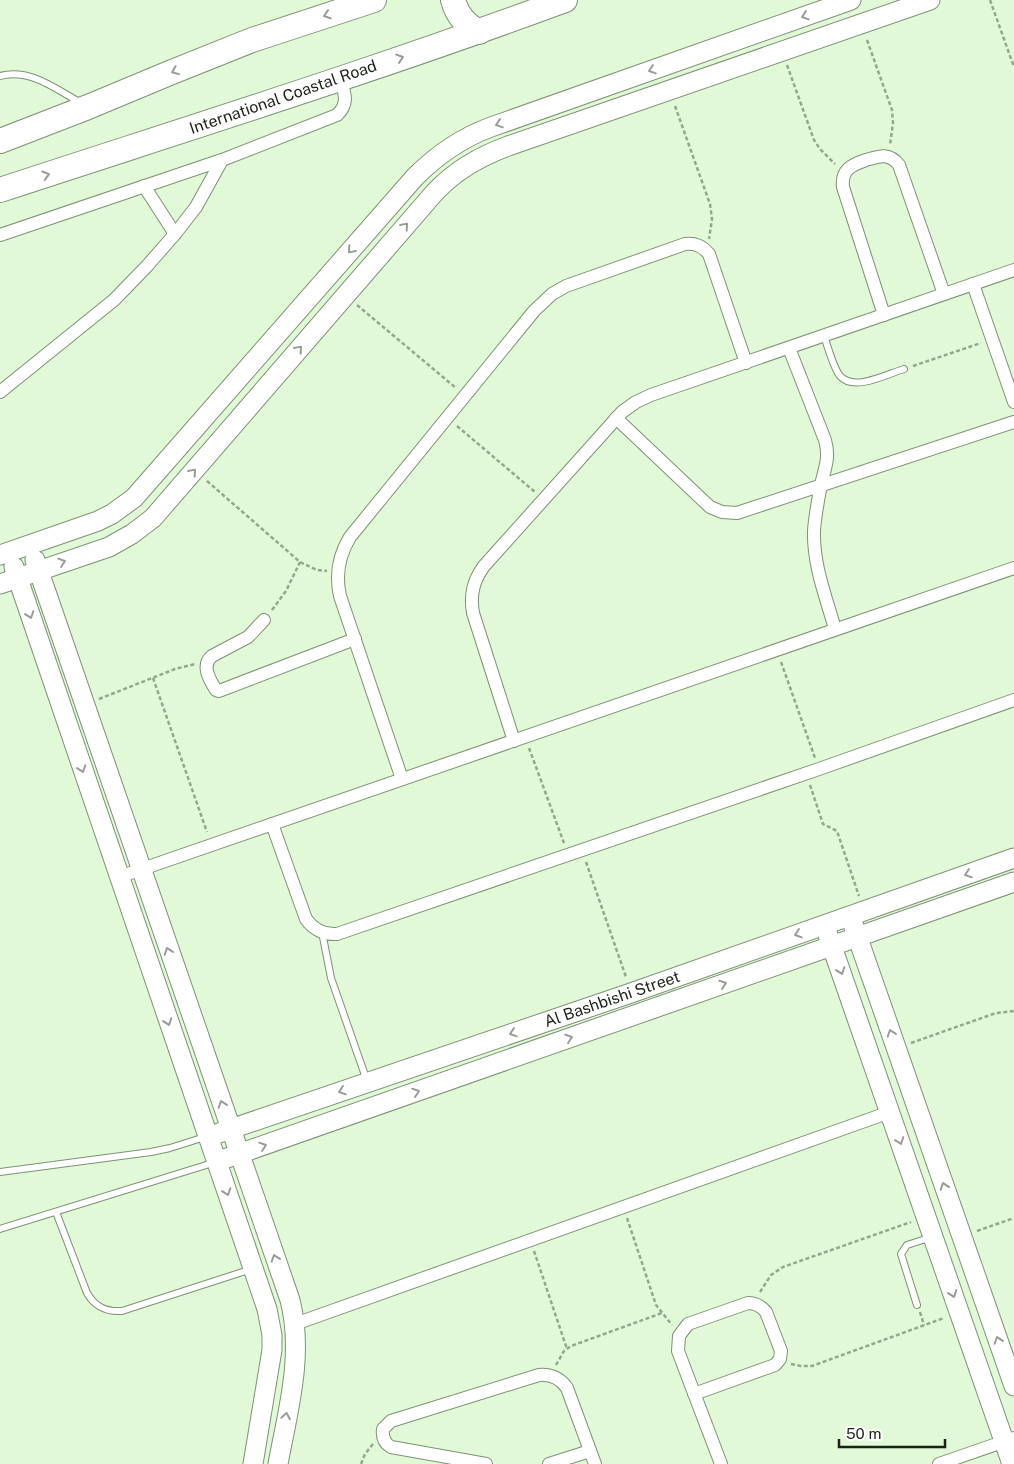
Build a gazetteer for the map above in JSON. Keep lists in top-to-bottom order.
{
  "streets": {
    "highway": ["International Coastal Road"],
    "street": ["Al Bashbishi Street"]
  },
  "scale_bar": "50 m"
}
